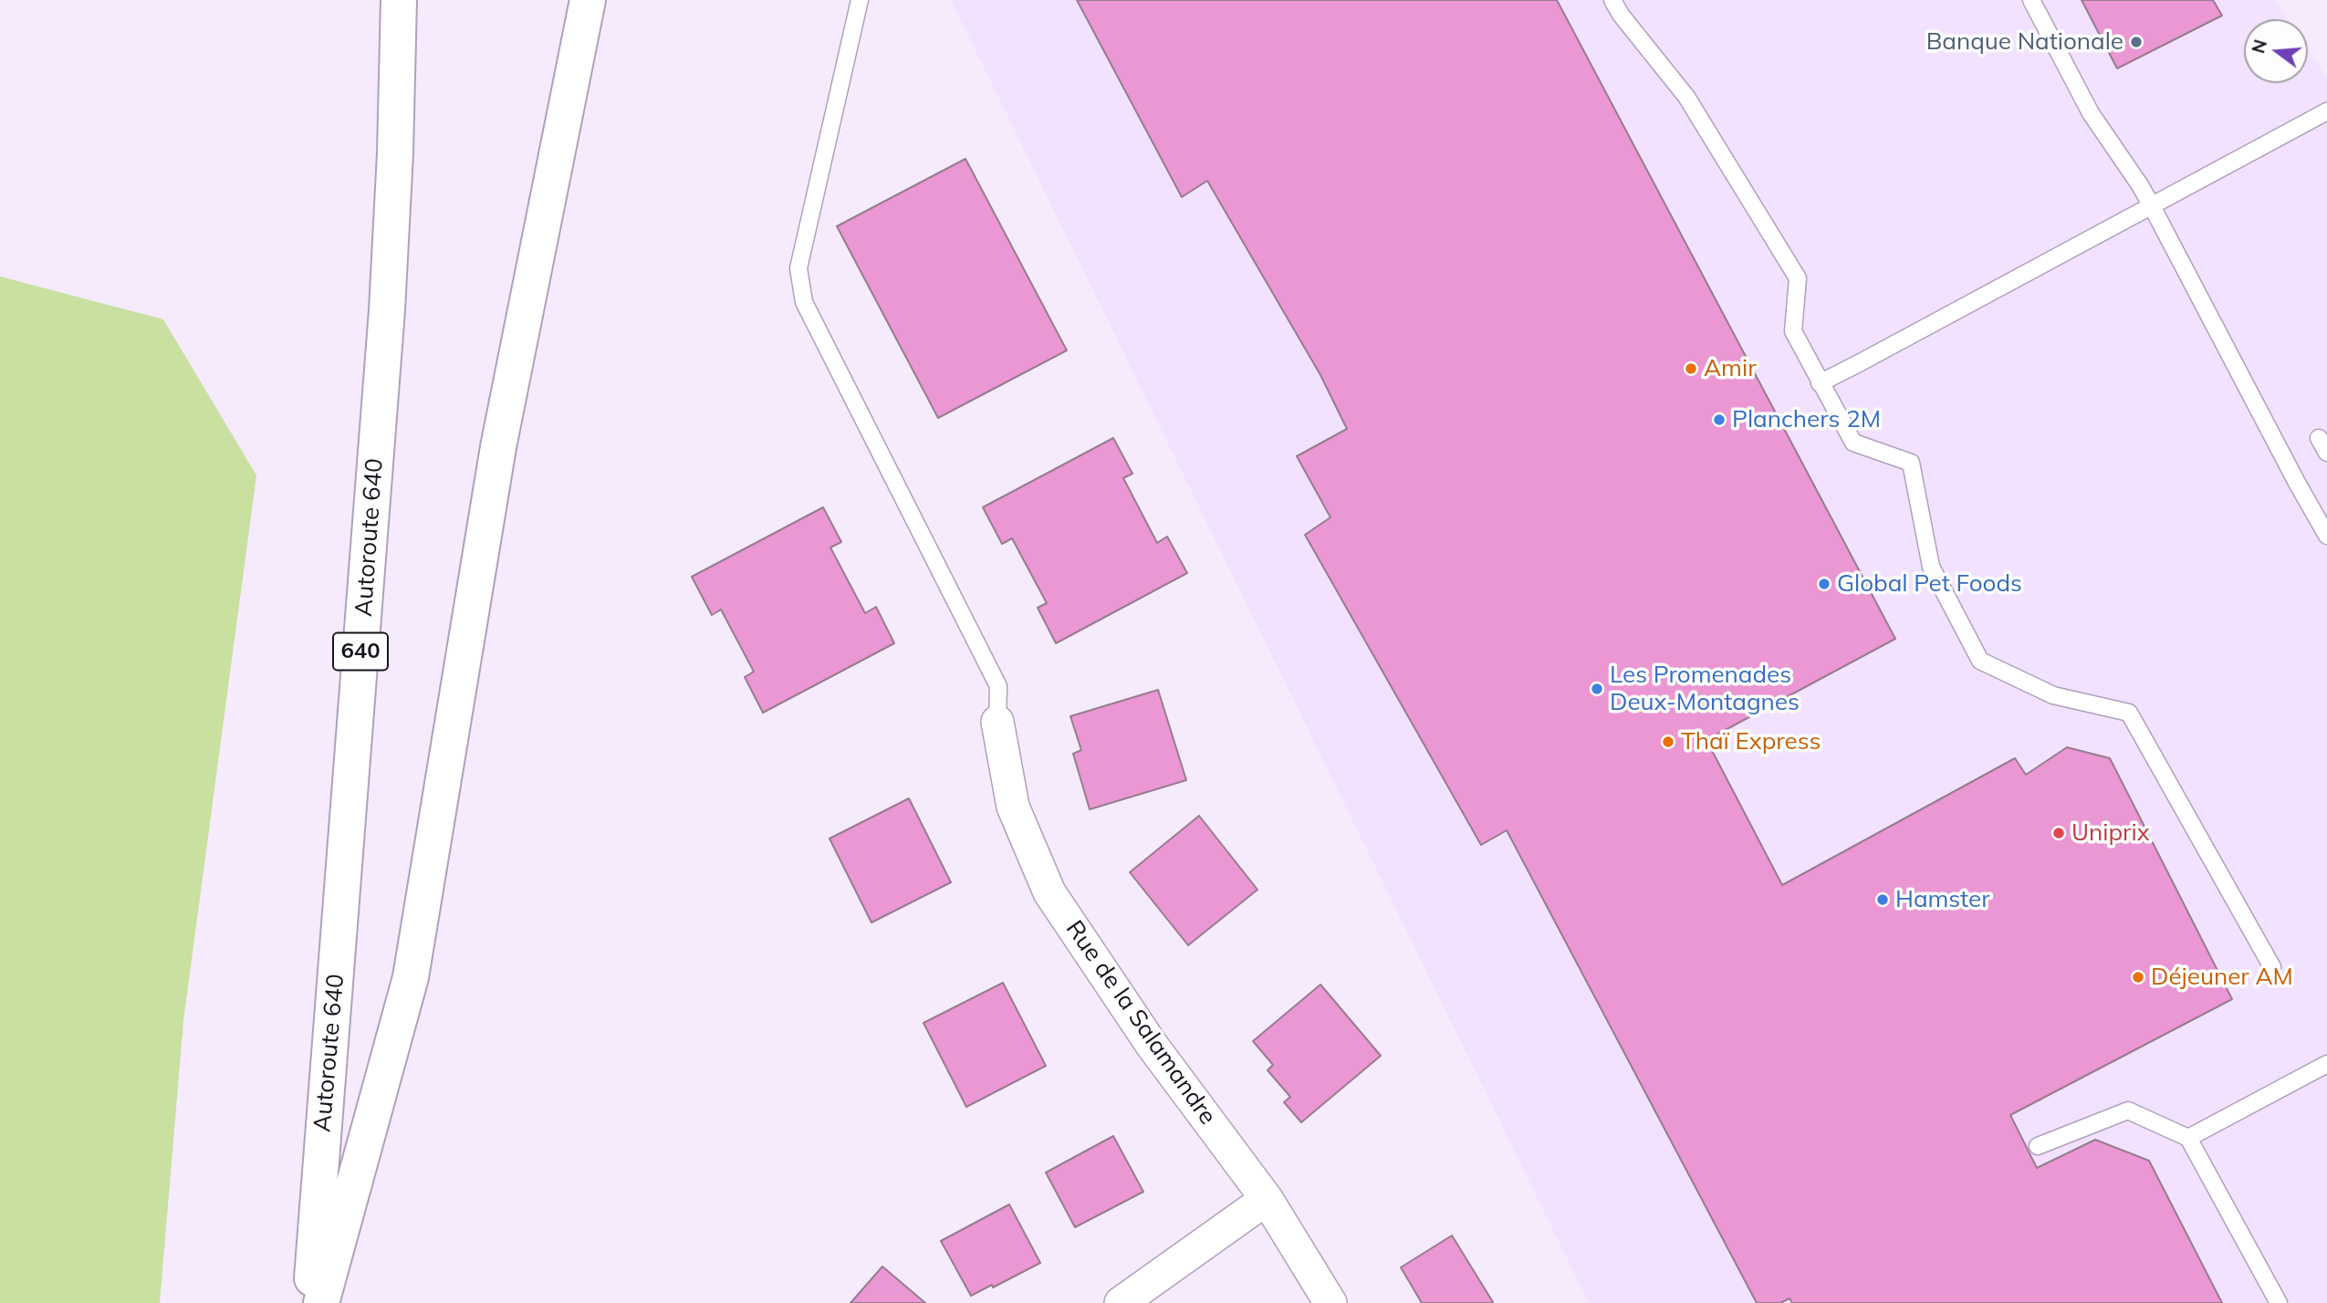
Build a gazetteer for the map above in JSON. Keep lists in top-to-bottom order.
{
  "streets": {
    "highway": ["Autoroute 640", "640"],
    "street": ["Rue de la Salamandre"]
  },
  "places": [
    "Banque Nationale",
    "Amir",
    "Planchers 2M",
    "Global Pet Foods",
    "Les Promenades Deux-Montagnes",
    "Thaï Express",
    "Uniprix",
    "Hamster",
    "Déjeuner AM"
  ],
  "north": "left"
}
